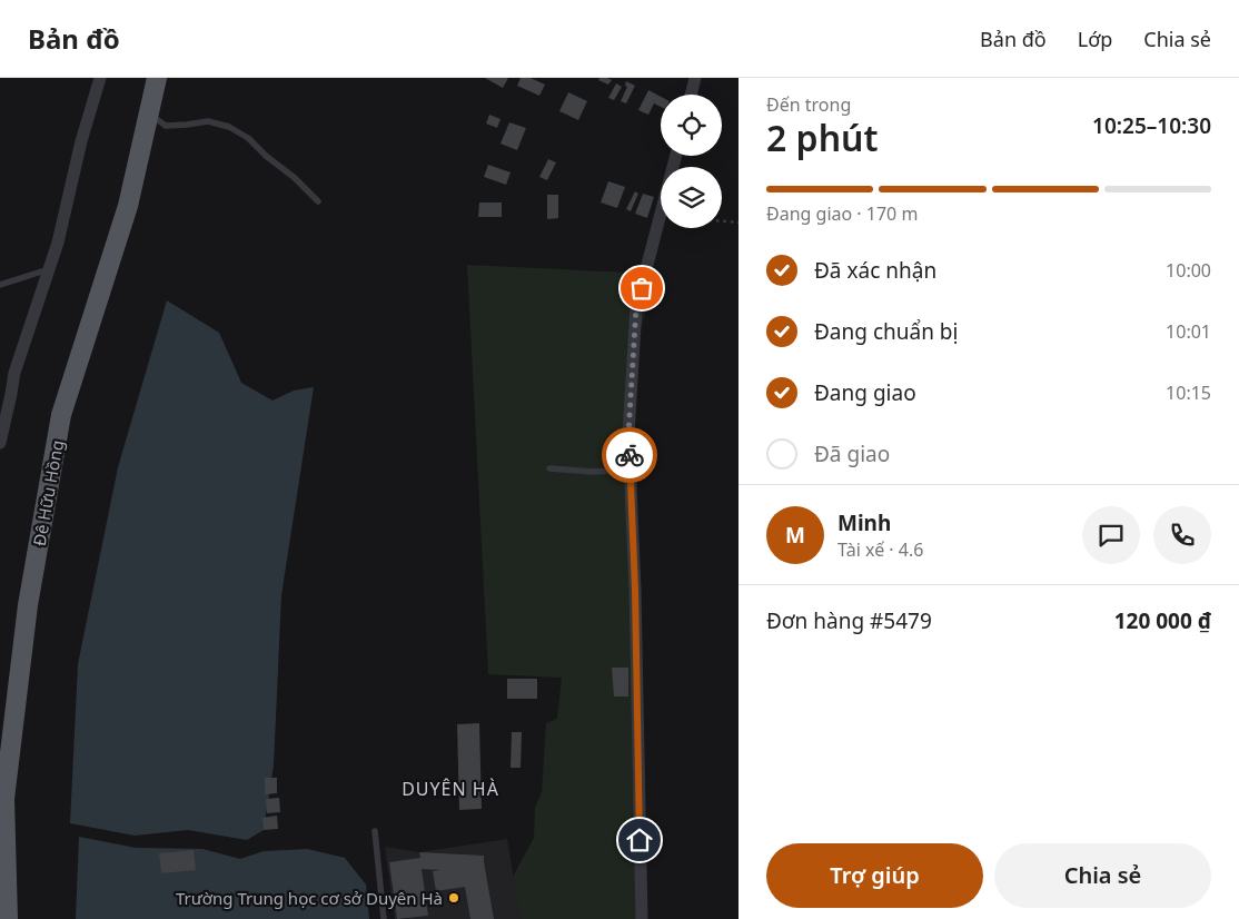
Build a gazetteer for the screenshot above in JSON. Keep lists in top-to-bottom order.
{
  "streets": {
    "main road": ["Đê Hữu Hồng"]
  },
  "districts": ["DUYÊN HÀ"],
  "places": ["Trường Trung học cơ sở Duyên Hà"],
  "page": {
    "header": "Bản đồ",
    "nav": ["Bản đồ", "Lớp", "Chia sẻ"],
    "heading": ["2 phút", "Đến trong", "10:25–10:30"],
    "panel": [
      "Minh",
      "Tài xế · 4.6",
      "Đơn hàng #5479",
      "120 000 ₫"
    ],
    "bar": "Đang giao · 170 m",
    "list": [
      ["Đã xác nhận", "10:00"],
      ["Đang chuẩn bị", "10:01"],
      ["Đang giao", "10:15"],
      "Đã giao"
    ],
    "round": "M",
    "buttons": ["Trợ giúp", "Chia sẻ"]
  }
}
